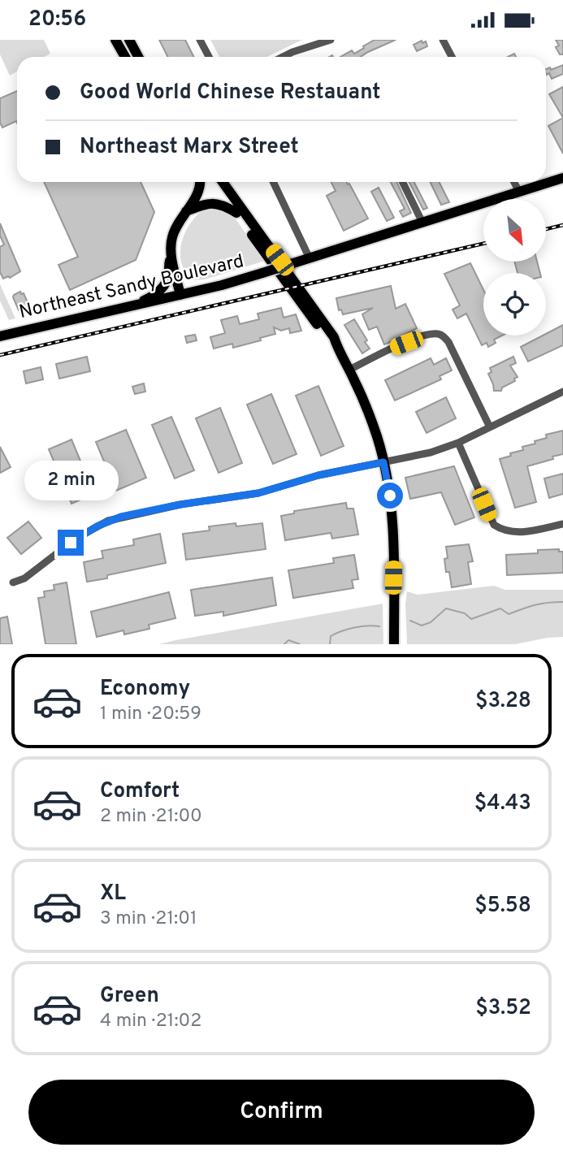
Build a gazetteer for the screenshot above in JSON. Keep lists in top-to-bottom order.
{
  "streets": {
    "main road": ["Northeast Sandy Boulevard"]
  },
  "north": "bottom right",
  "page": {
    "status": "20:56",
    "banner": ["Good World Chinese Restauant", "Northeast Marx Street"],
    "bubble": "2 min",
    "list": [
      {
        "name": "Economy",
        "note": "1 min · 20:59",
        "value": "$3.28"
      },
      {
        "name": "Comfort",
        "note": "2 min · 21:00",
        "value": "$4.43"
      },
      {
        "name": "XL",
        "note": "3 min · 21:01",
        "value": "$5.58"
      },
      {
        "name": "Green",
        "note": "4 min · 21:02",
        "value": "$3.52"
      }
    ],
    "buttons": "Confirm"
  }
}
